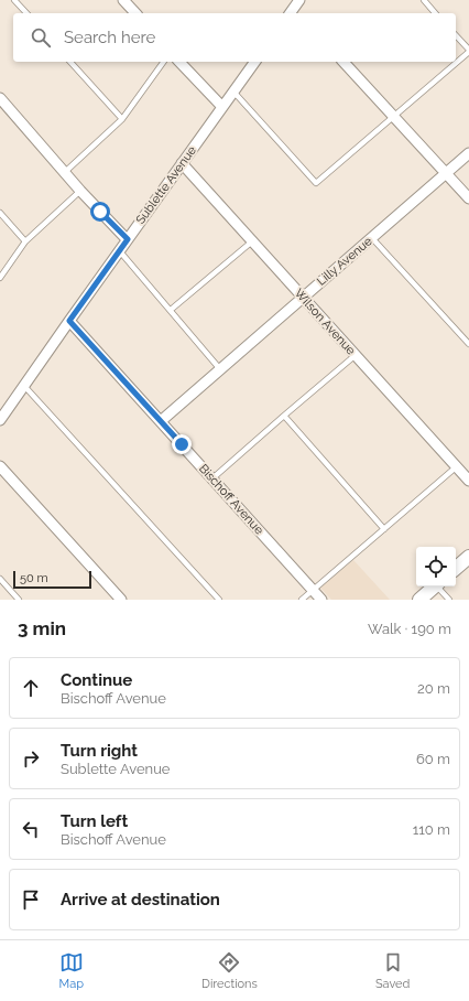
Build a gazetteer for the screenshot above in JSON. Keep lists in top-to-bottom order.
{
  "streets": {
    "street": [
      "Sublette Avenue",
      "Lilly Avenue",
      "Wilson Avenue",
      "Bischoff Avenue"
    ]
  },
  "crossings": [
    ["Sublette Avenue", "Wilson Avenue"],
    ["Sublette Avenue", "Bischoff Avenue"],
    ["Lilly Avenue", "Wilson Avenue"],
    ["Lilly Avenue", "Bischoff Avenue"]
  ],
  "scale_bar": "50 m",
  "page": {
    "search": "Search here",
    "scale": "50 m",
    "heading": ["3 min", "Walk · 190 m"],
    "list": [
      ["Continue", "Bischoff Avenue", "20 m"],
      ["Turn right", "Sublette Avenue", "60 m"],
      ["Turn left", "Bischoff Avenue", "110 m"],
      "Arrive at destination"
    ],
    "nav": ["Map", "Directions", "Saved"]
  }
}
